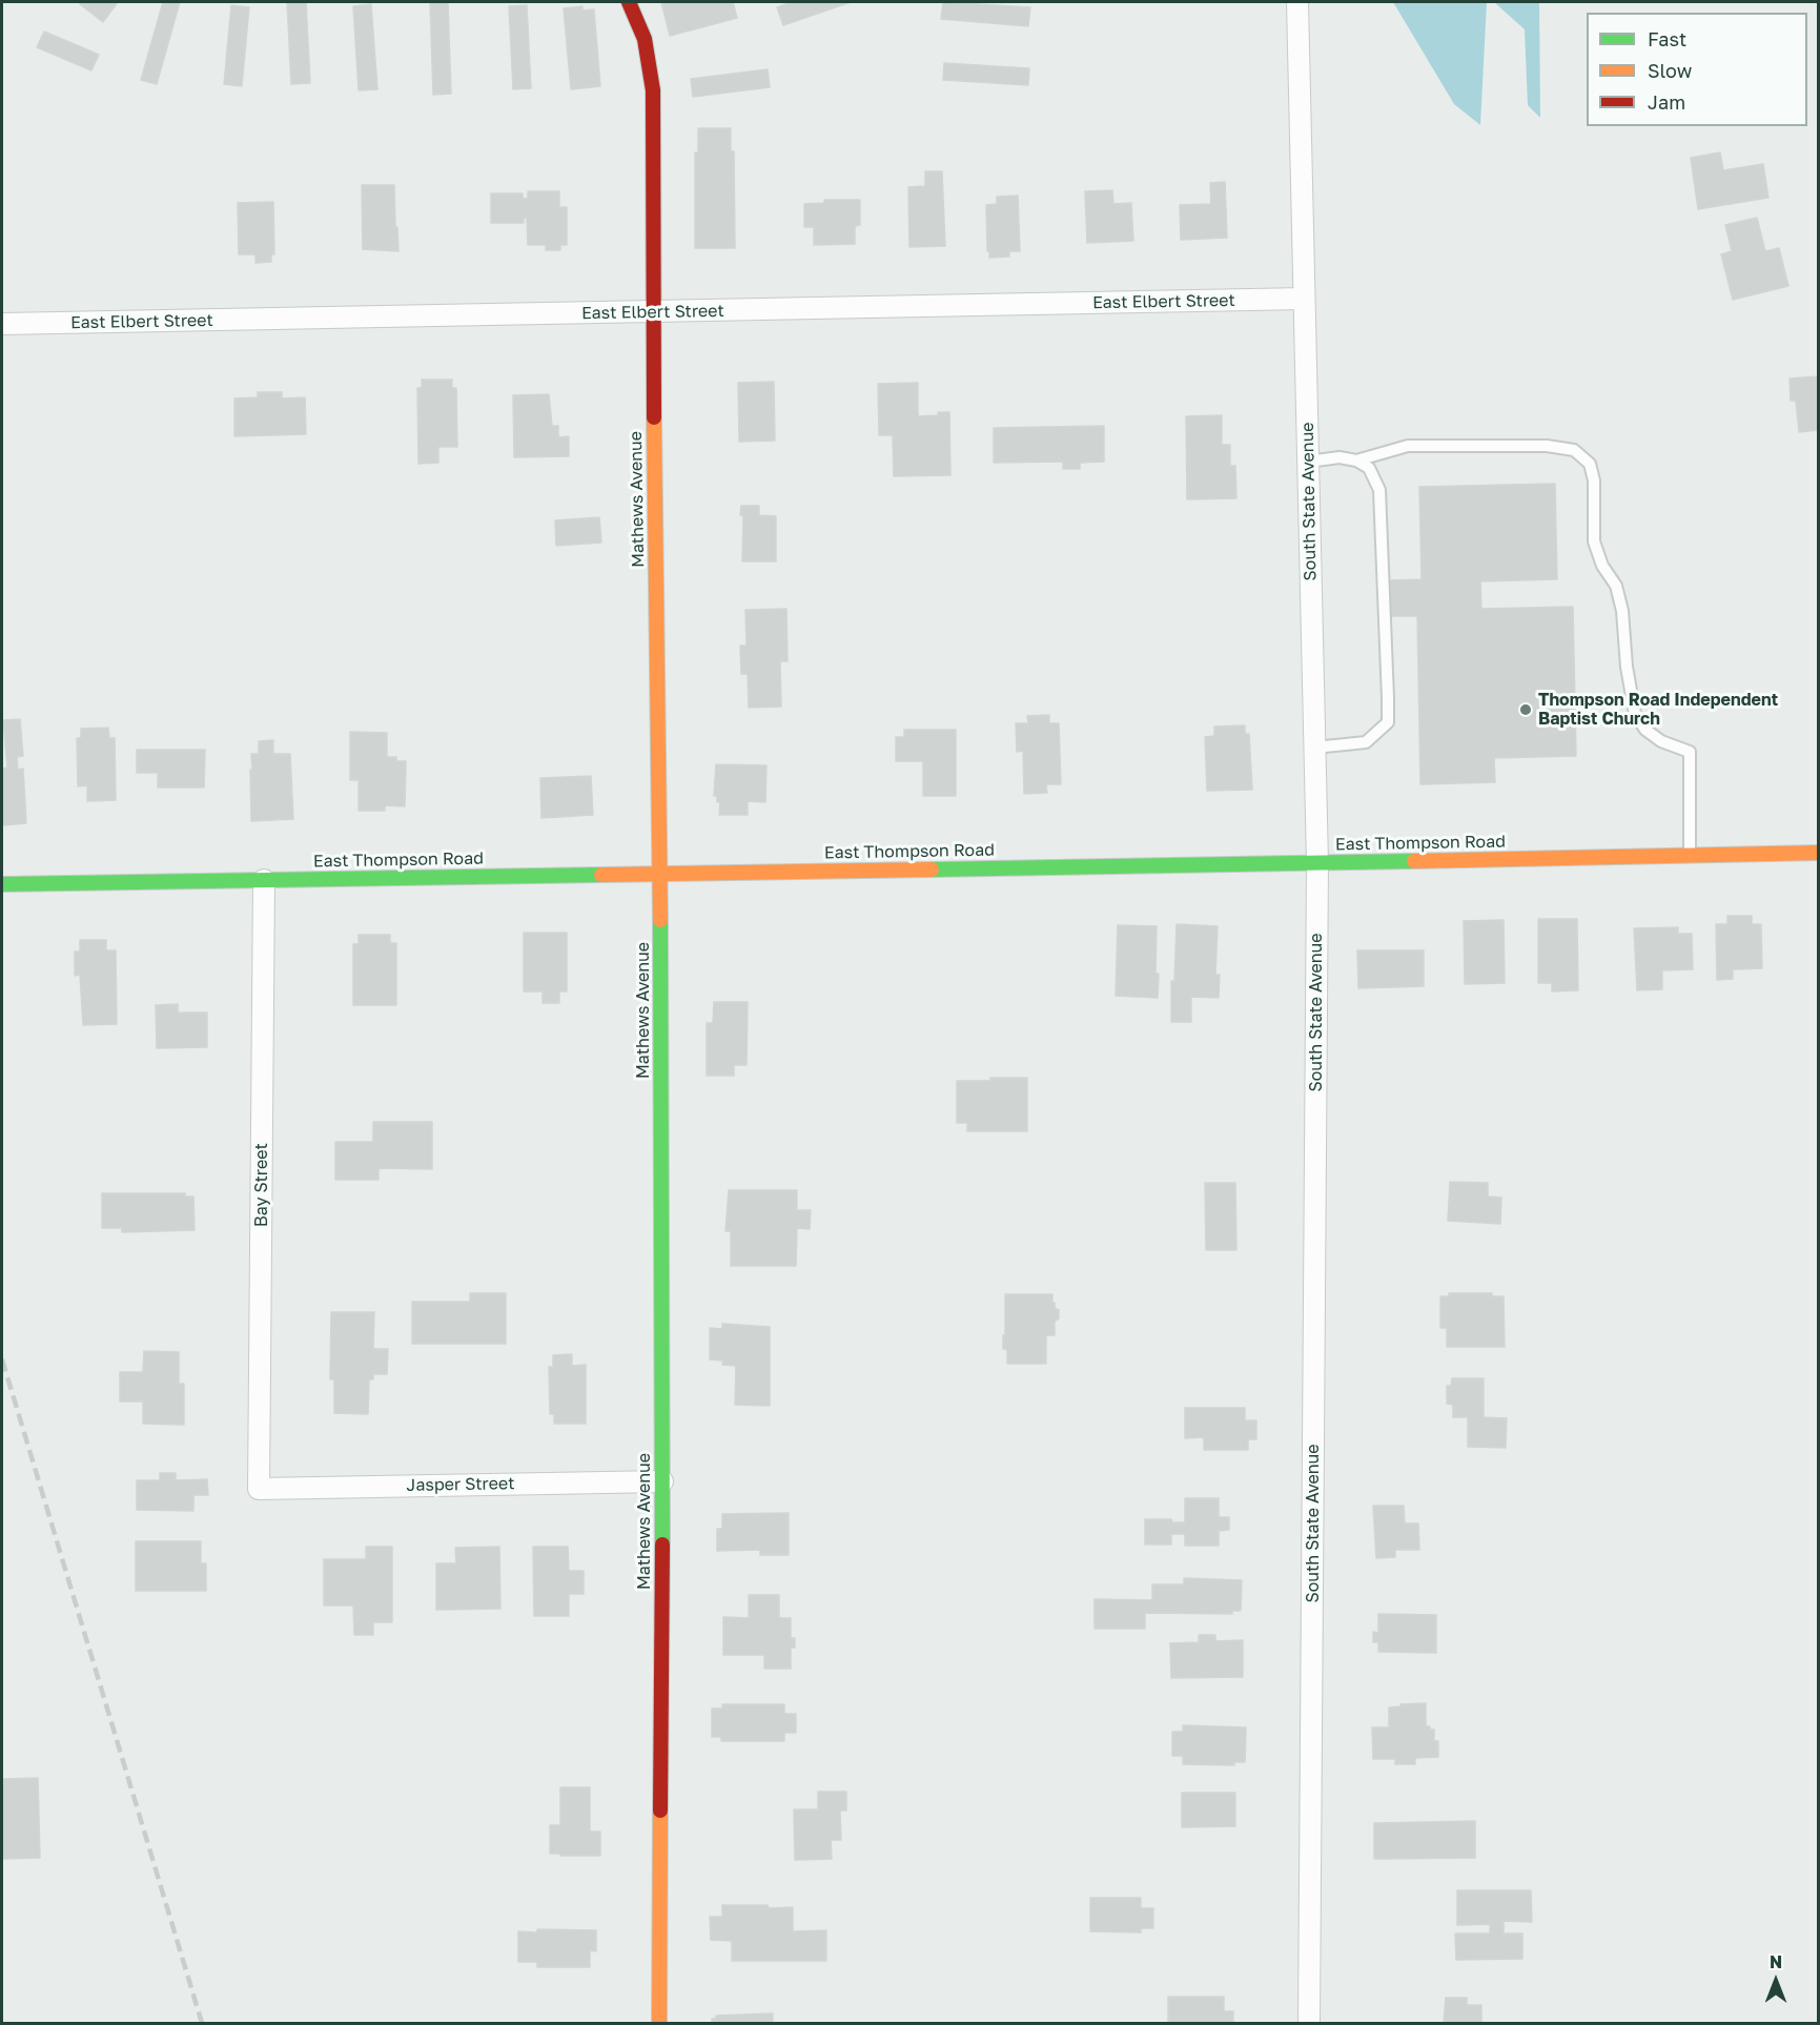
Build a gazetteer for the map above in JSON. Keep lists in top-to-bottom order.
{
  "streets": {
    "street": [
      "East Elbert Street",
      "Mathews Avenue",
      "South State Avenue",
      "East Thompson Road",
      "Bay Street",
      "Jasper Street"
    ]
  },
  "crossings": [
    ["East Elbert Street", "Mathews Avenue"],
    ["East Elbert Street", "South State Avenue"],
    ["Mathews Avenue", "East Thompson Road"],
    ["Mathews Avenue", "Jasper Street"],
    ["South State Avenue", "East Thompson Road"],
    ["East Thompson Road", "Bay Street"],
    ["Bay Street", "Jasper Street"]
  ],
  "places": ["Thompson Road Independent Baptist Church"],
  "legend": ["Fast", "Slow", "Jam"],
  "north": "top"
}
